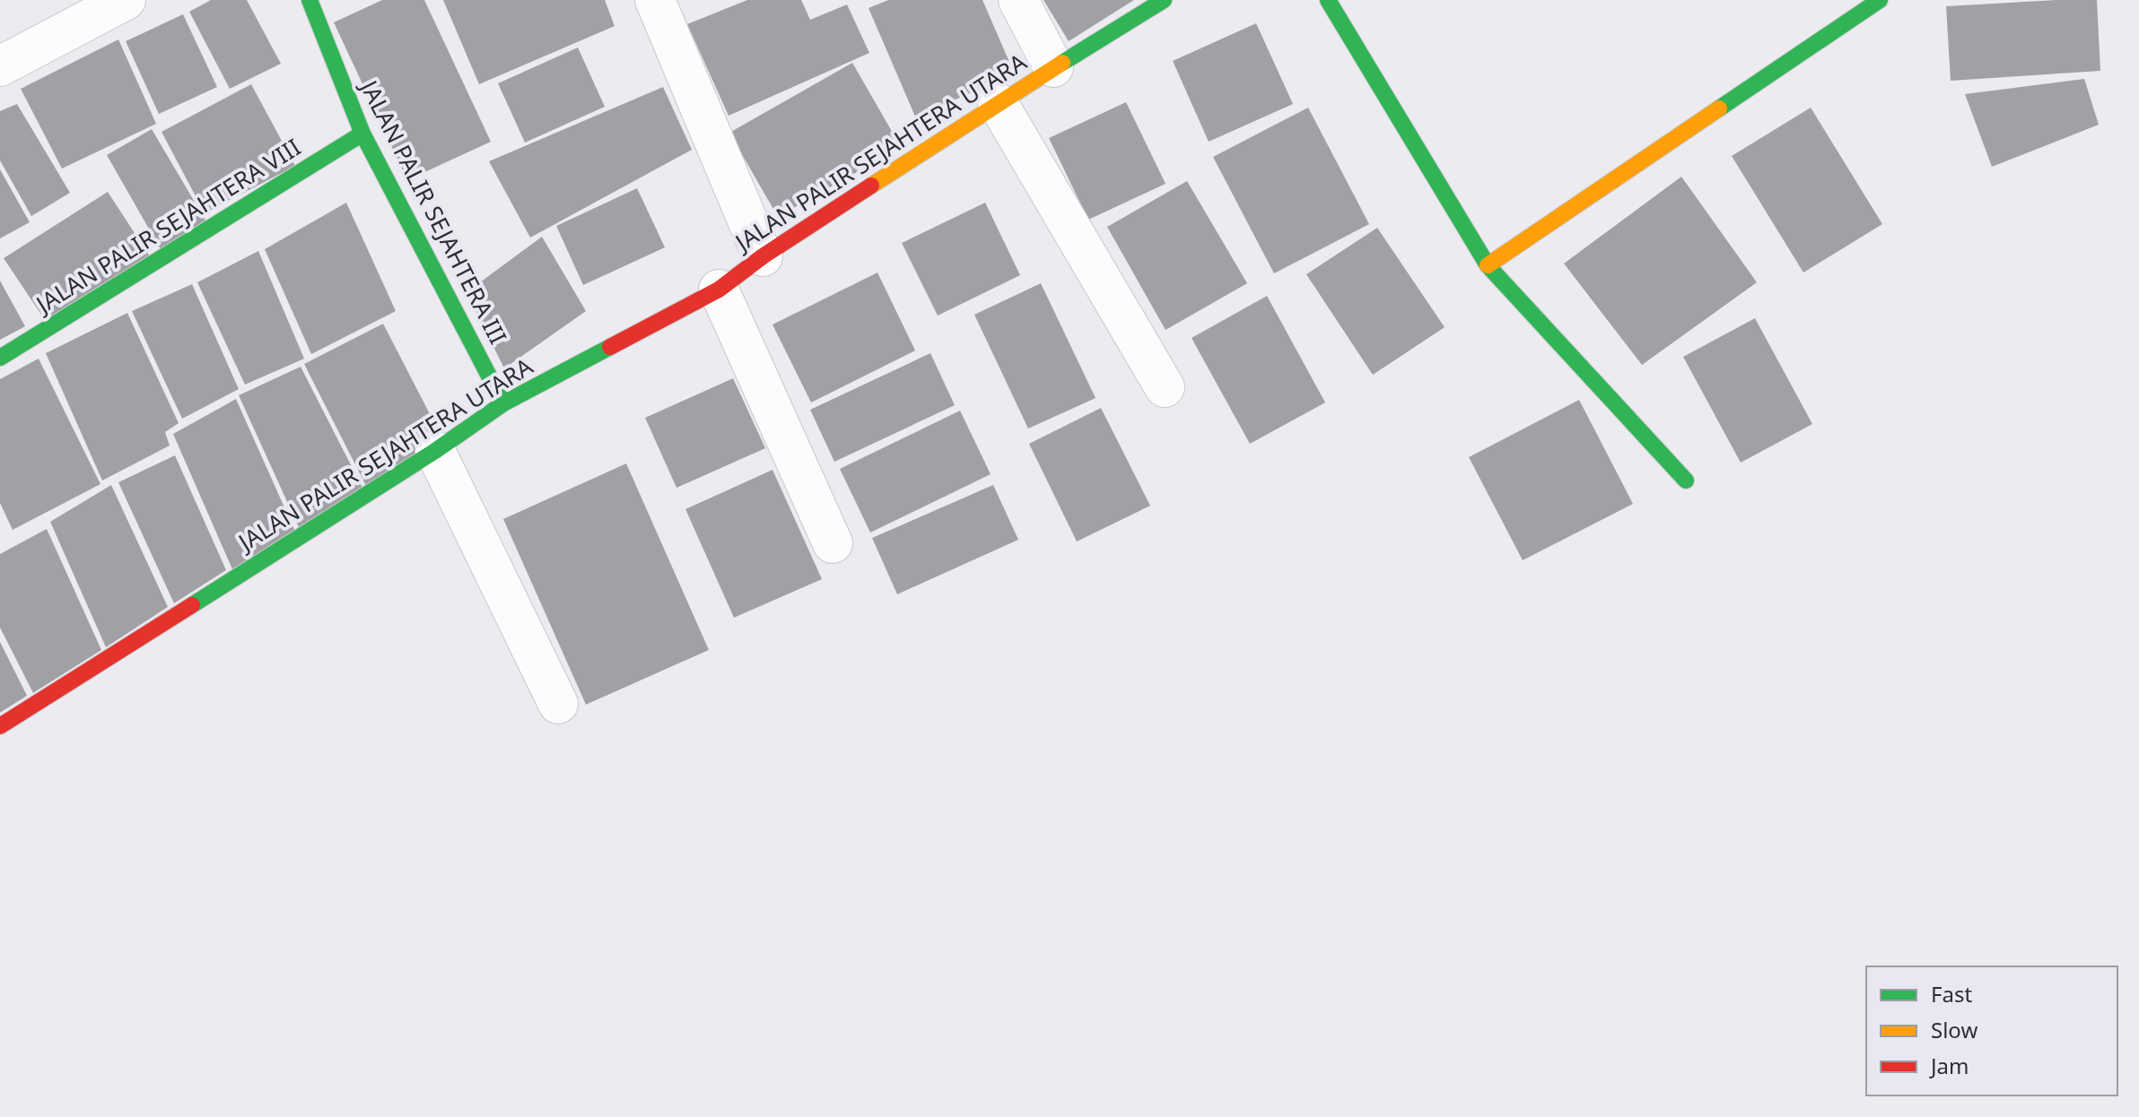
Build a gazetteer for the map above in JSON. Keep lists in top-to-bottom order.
{
  "streets": {
    "street": ["JALAN PALIR SEJAHTERA UTARA", "JALAN PALIR SEJAHTERA III", "JALAN PALIR SEJAHTERA VIII"]
  },
  "crossings": [
    ["JALAN PALIR SEJAHTERA UTARA", "JALAN PALIR SEJAHTERA III"],
    ["JALAN PALIR SEJAHTERA III", "JALAN PALIR SEJAHTERA VIII"]
  ],
  "legend": ["Fast", "Slow", "Jam"]
}
